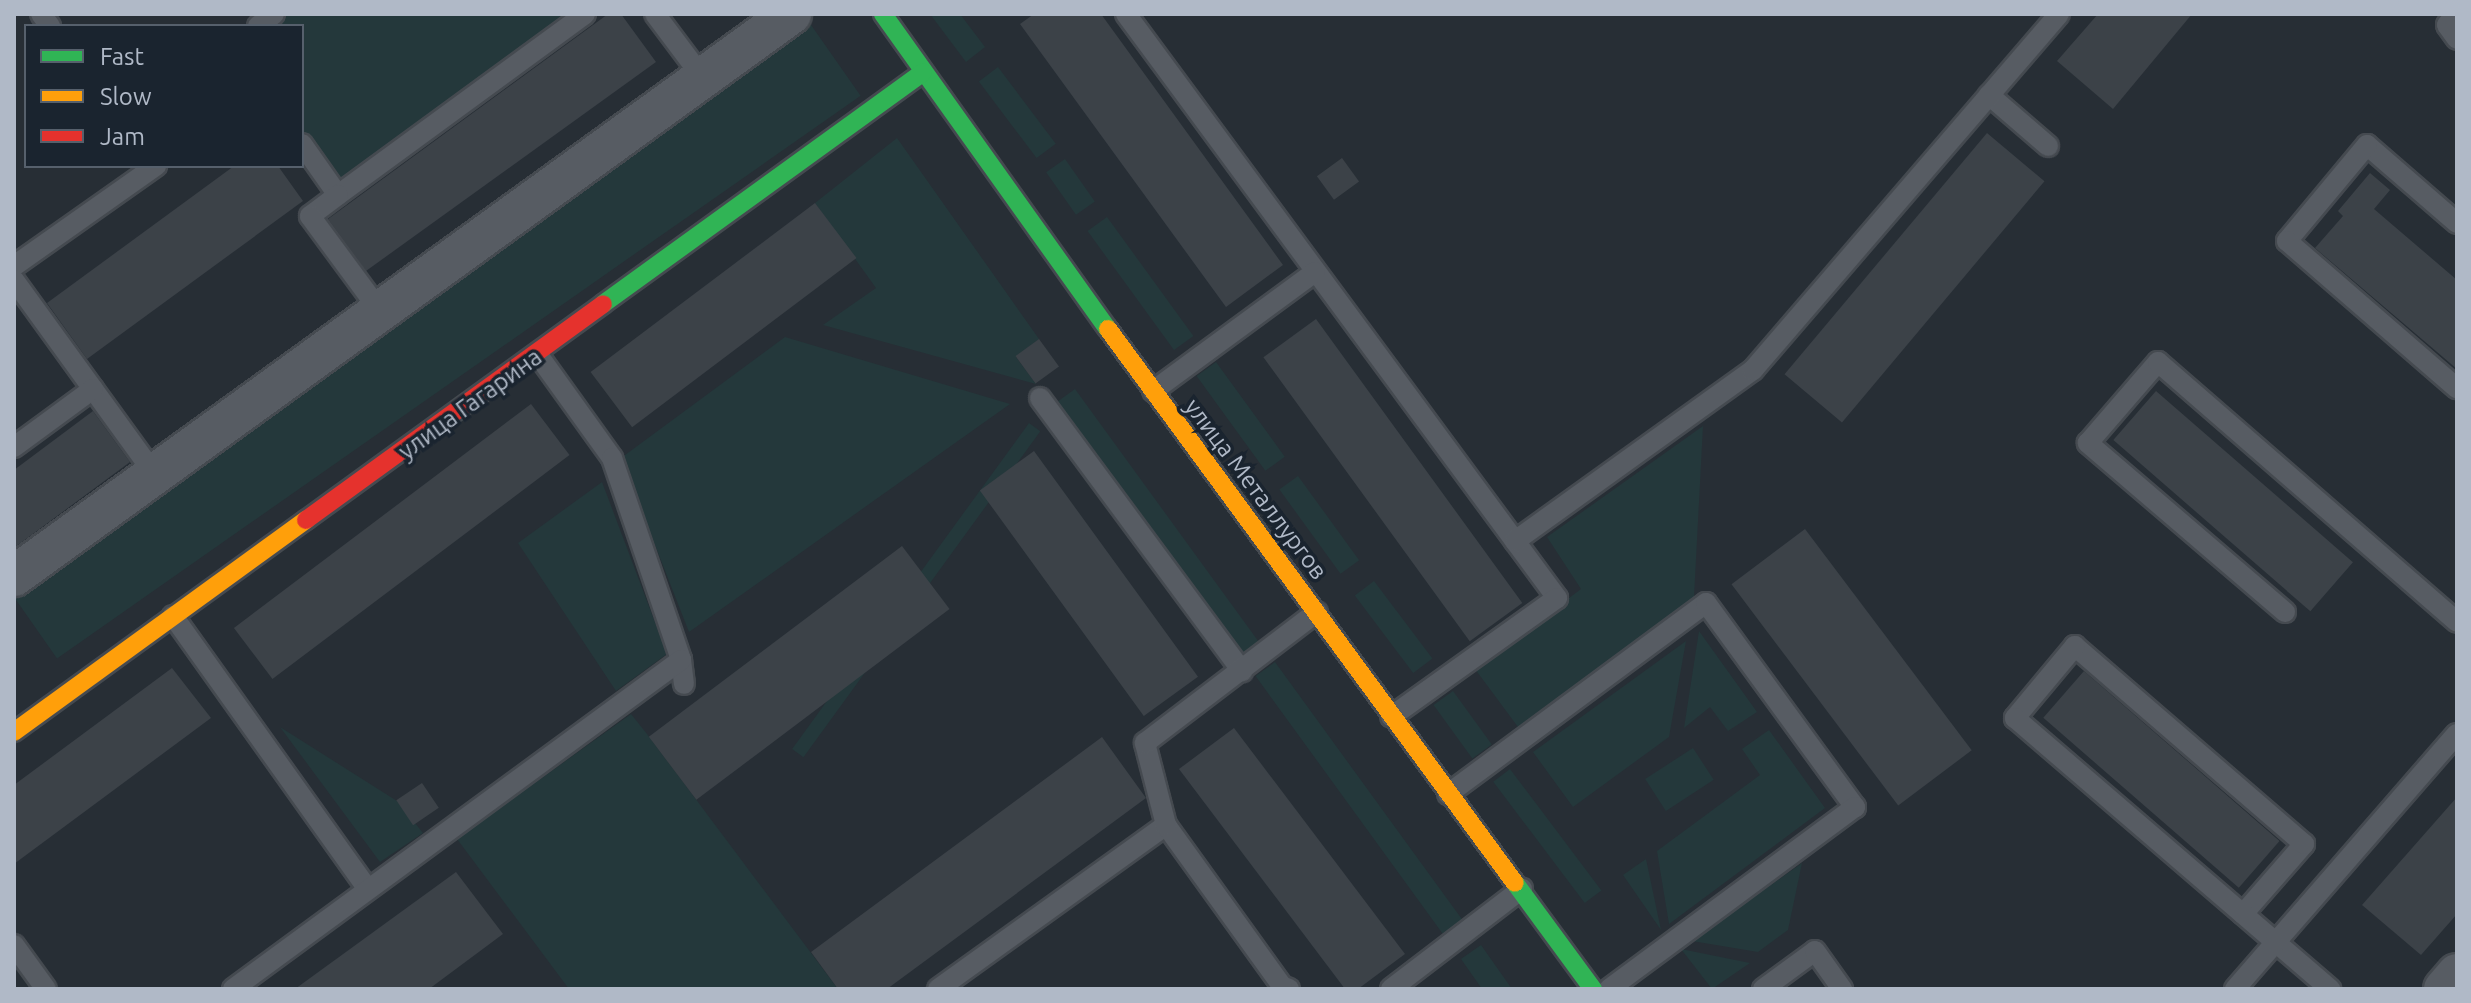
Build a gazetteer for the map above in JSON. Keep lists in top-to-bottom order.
{
  "streets": {
    "street": ["улица Гагарина", "улица Металлургов"]
  },
  "crossings": [
    ["улица Гагарина", "улица Металлургов"]
  ],
  "legend": ["Fast", "Slow", "Jam"]
}
